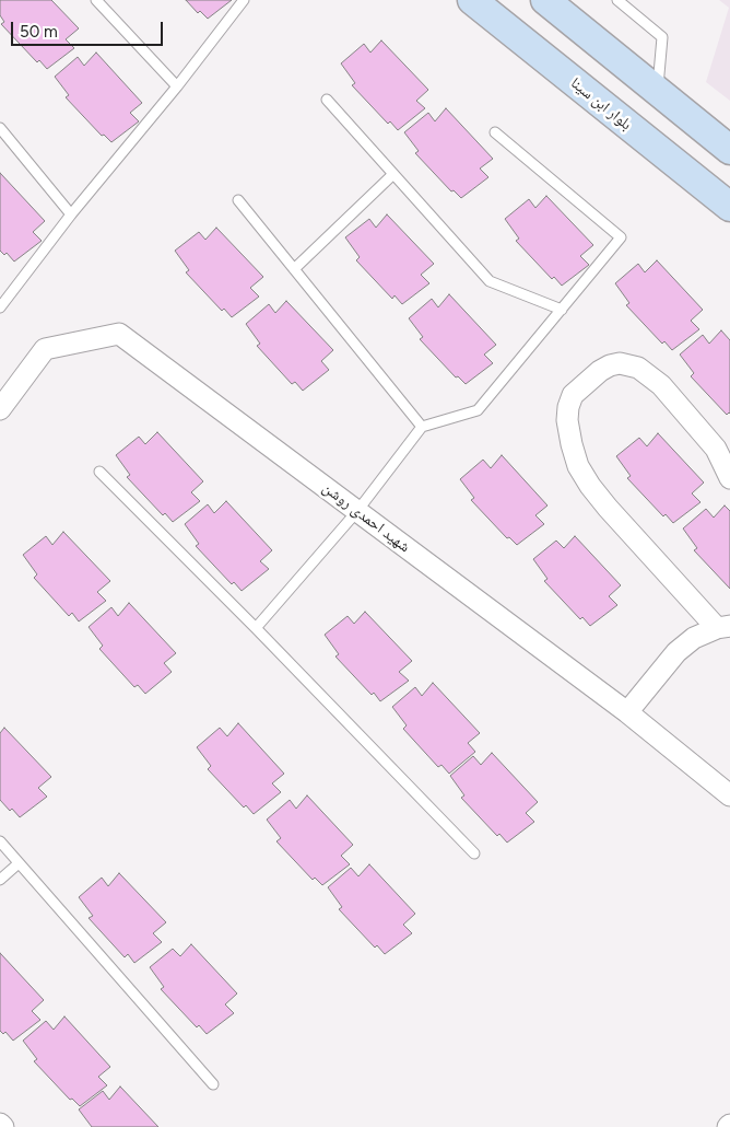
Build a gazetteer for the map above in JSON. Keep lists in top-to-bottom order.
{
  "streets": {
    "main road": ["بلوار ابن سینا"],
    "street": ["شهید احمدی روشن"]
  },
  "scale_bar": "50 m"
}
